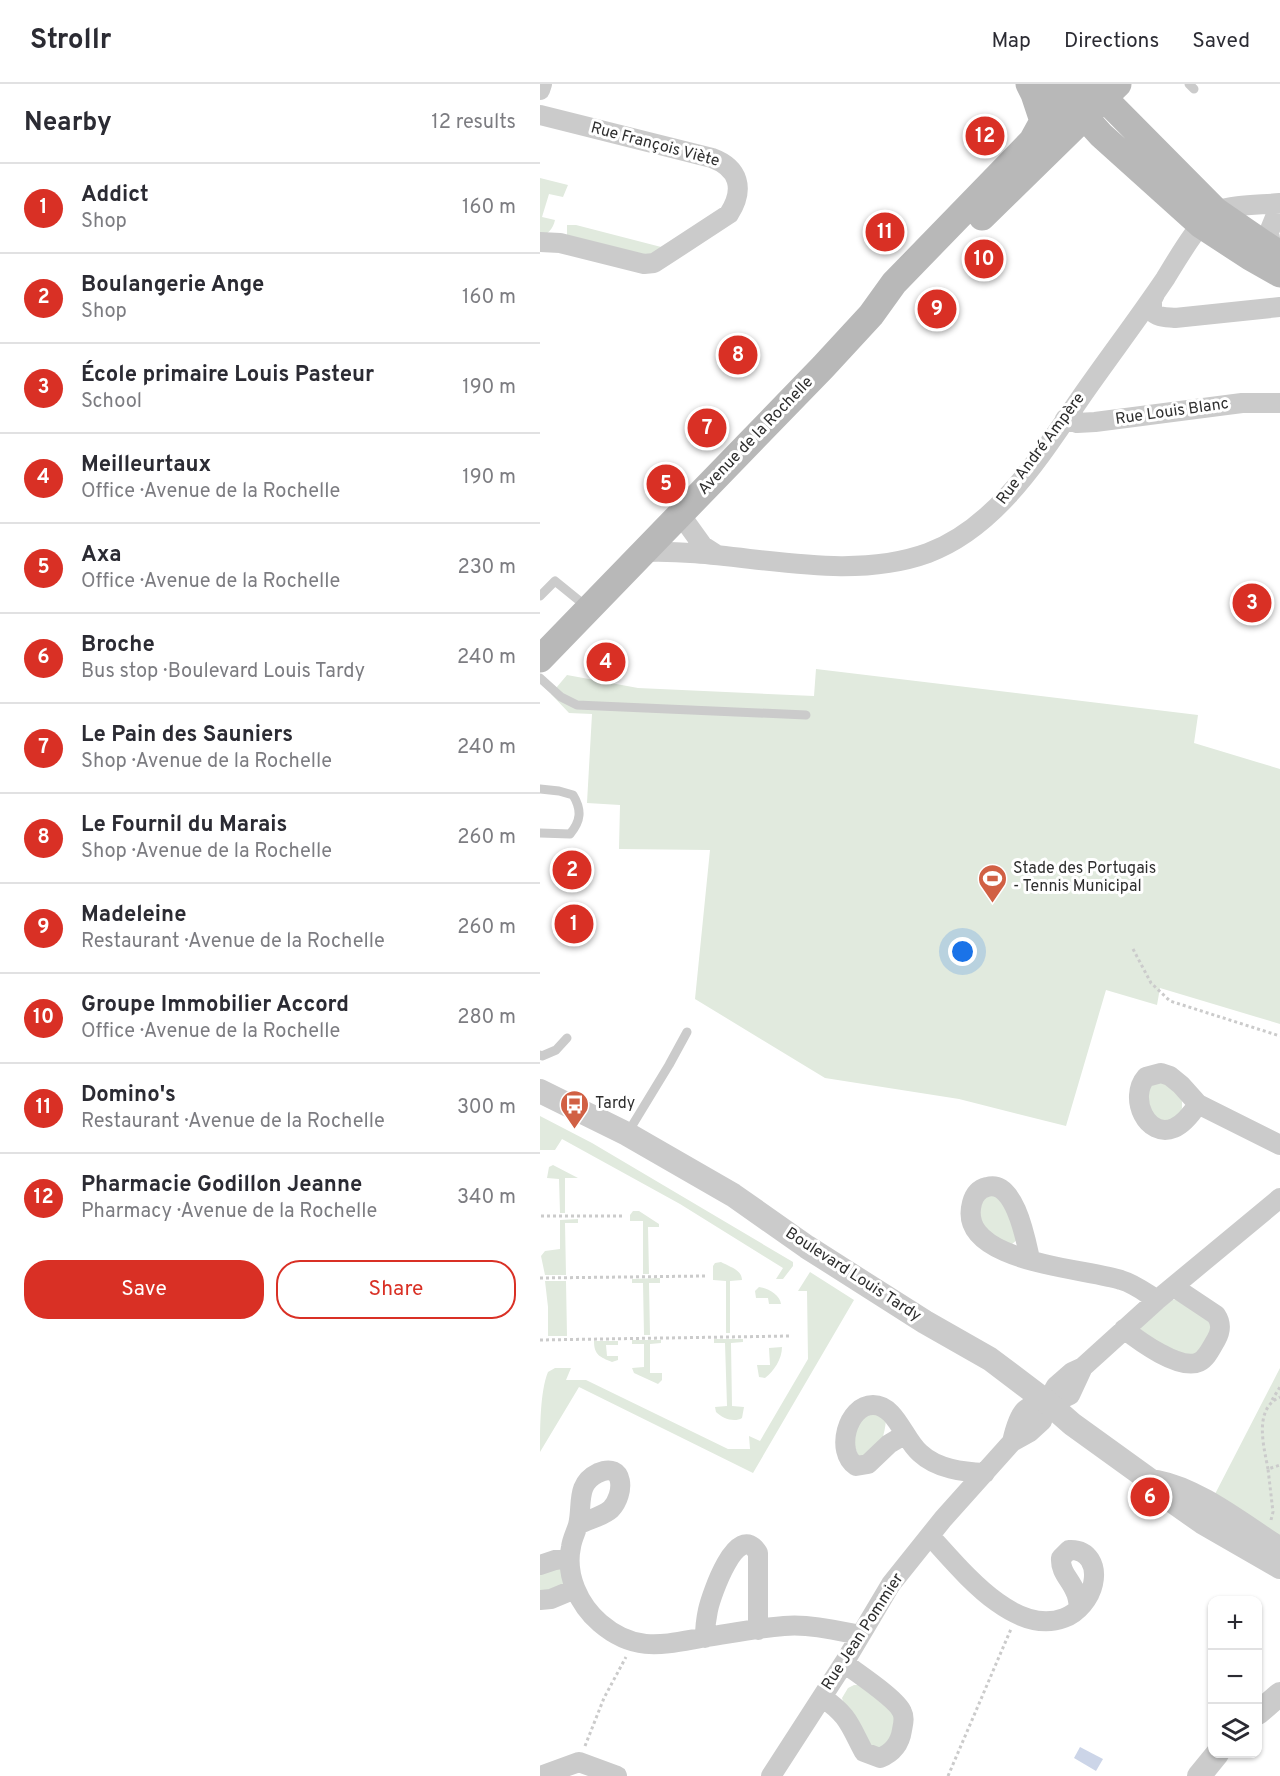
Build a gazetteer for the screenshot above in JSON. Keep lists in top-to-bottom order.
{
  "streets": {
    "main road": ["Avenue de la Rochelle"],
    "street": [
      "Rue François Viète",
      "Rue Louis Blanc",
      "Rue André Ampère",
      "Boulevard Louis Tardy",
      "Rue Jean Pommier"
    ]
  },
  "crossings": [
    ["Rue Louis Blanc", "Rue André Ampère"],
    ["Avenue de la Rochelle", "Rue André Ampère"],
    ["Boulevard Louis Tardy", "Rue Jean Pommier"]
  ],
  "places": {
    "sports": ["Stade des Portugais - Tennis Municipal"],
    "bus stop": ["Tardy"]
  },
  "page": {
    "header": "Strollr",
    "nav": ["Map", "Directions", "Saved"],
    "heading": ["Nearby", "12 results"],
    "pins": [
      "12",
      "11",
      "10",
      "9",
      "8",
      "7",
      "5",
      "3",
      "4",
      "2",
      "1",
      "6"
    ],
    "list": [
      {
        "mark": "1",
        "name": "Addict",
        "note": "Shop",
        "value": "160 m"
      },
      {
        "mark": "2",
        "name": "Boulangerie Ange",
        "note": "Shop",
        "value": "160 m"
      },
      {
        "mark": "3",
        "name": "École primaire Louis Pasteur",
        "note": "School",
        "value": "190 m"
      },
      {
        "mark": "4",
        "name": "Meilleurtaux",
        "note": "Office · Avenue de la Rochelle",
        "value": "190 m"
      },
      {
        "mark": "5",
        "name": "Axa",
        "note": "Office · Avenue de la Rochelle",
        "value": "230 m"
      },
      {
        "mark": "6",
        "name": "Broche",
        "note": "Bus stop · Boulevard Louis Tardy",
        "value": "240 m"
      },
      {
        "mark": "7",
        "name": "Le Pain des Sauniers",
        "note": "Shop · Avenue de la Rochelle",
        "value": "240 m"
      },
      {
        "mark": "8",
        "name": "Le Fournil du Marais",
        "note": "Shop · Avenue de la Rochelle",
        "value": "260 m"
      },
      {
        "mark": "9",
        "name": "Madeleine",
        "note": "Restaurant · Avenue de la Rochelle",
        "value": "260 m"
      },
      {
        "mark": "10",
        "name": "Groupe Immobilier Accord",
        "note": "Office · Avenue de la Rochelle",
        "value": "280 m"
      },
      {
        "mark": "11",
        "name": "Domino's",
        "note": "Restaurant · Avenue de la Rochelle",
        "value": "300 m"
      },
      {
        "mark": "12",
        "name": "Pharmacie Godillon Jeanne",
        "note": "Pharmacy · Avenue de la Rochelle",
        "value": "340 m"
      }
    ],
    "buttons": ["Save", "Share"],
    "map_buttons": ["+", "−"]
  }
}
